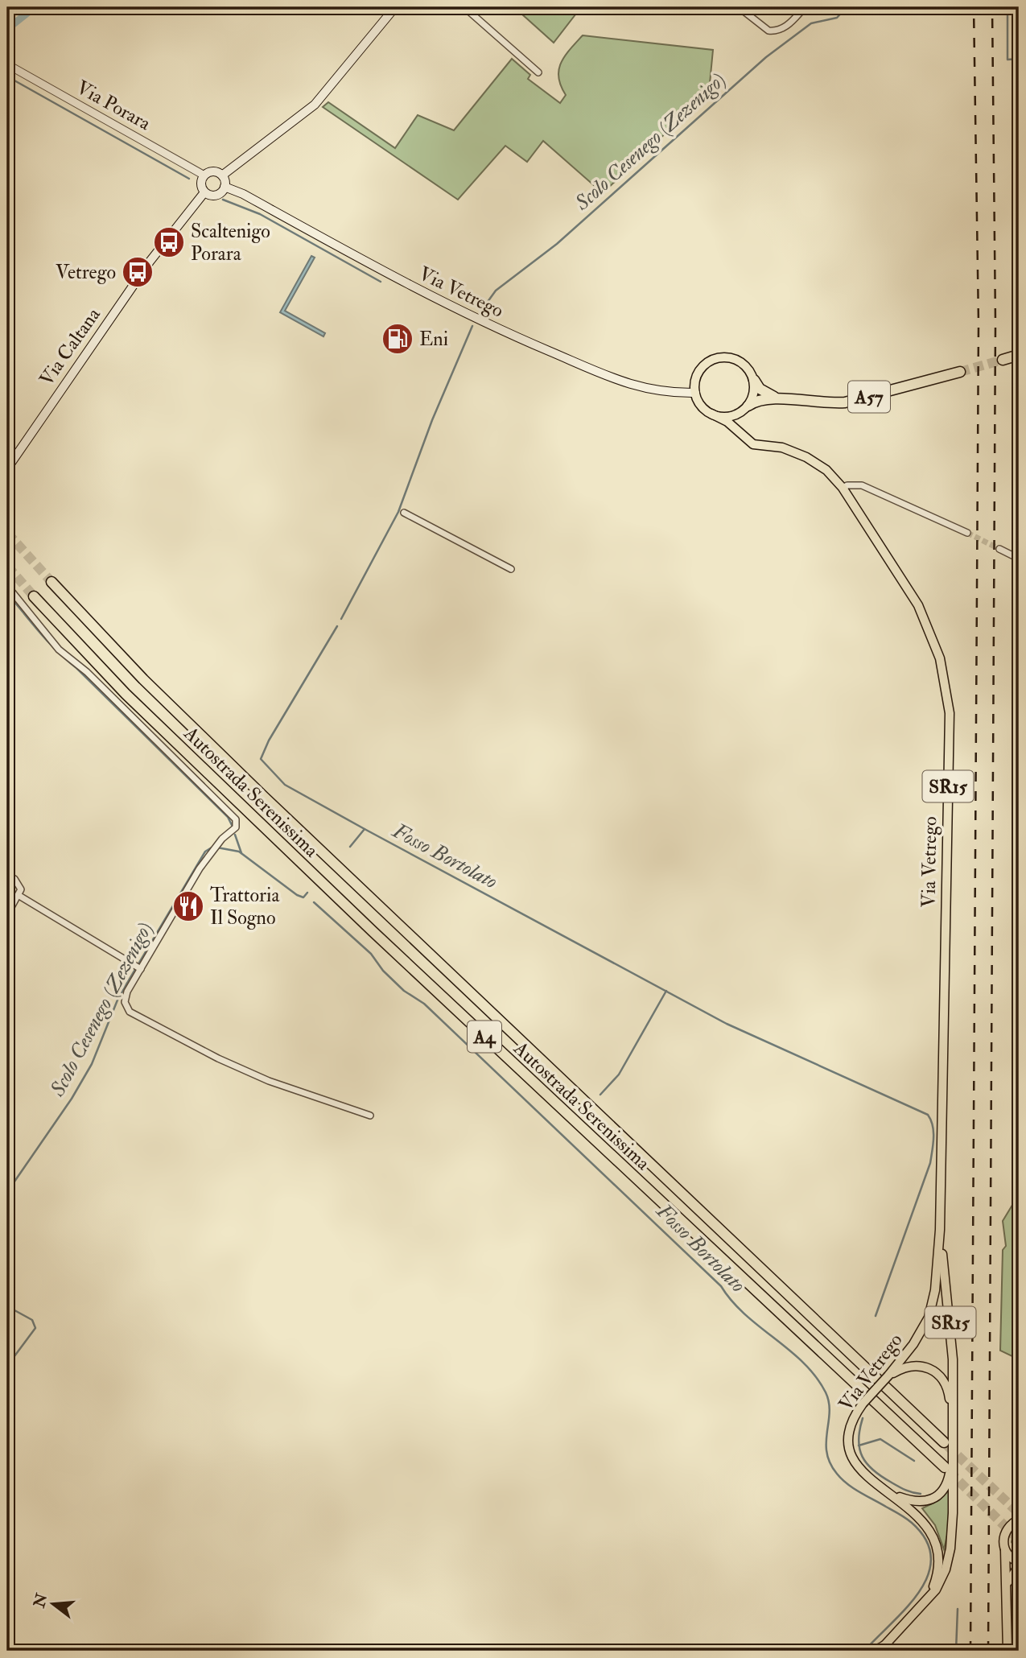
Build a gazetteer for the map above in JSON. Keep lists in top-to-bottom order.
{
  "streets": {
    "highway": ["A57", "Autostrada Serenissima", "A4"],
    "main road": ["Via Vetrego", "Via Caltana", "SR15"],
    "street": ["Via Porara"]
  },
  "crossings": [
    ["Via Porara", "Via Vetrego"],
    ["Via Porara", "Via Caltana"],
    ["Via Vetrego", "Via Caltana"],
    ["Via Vetrego", "A57"],
    ["Via Vetrego", "SR15"]
  ],
  "water": ["Scolo Cesenego (Zezenigo)", "Fosso Bortolato"],
  "places": {
    "bus stop": ["Scaltenigo Porara", "Vetrego"],
    "fuel station": ["Eni"],
    "restaurant": ["Trattoria Il Sogno"]
  },
  "north": "left"
}
